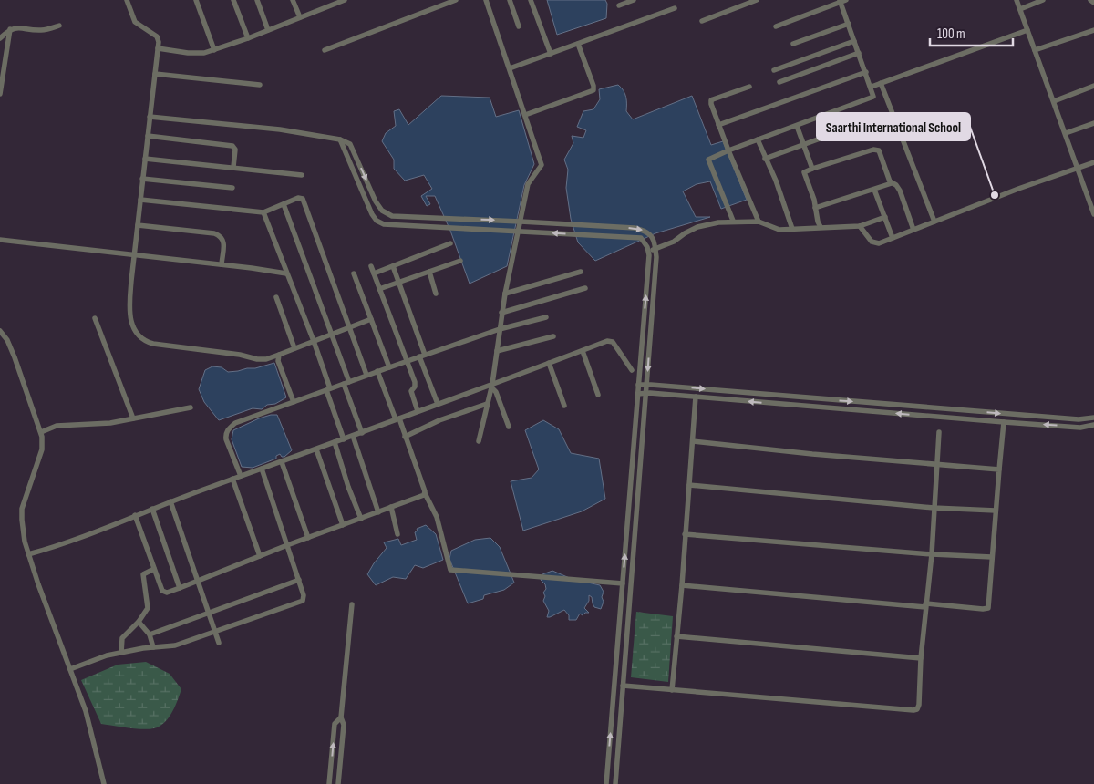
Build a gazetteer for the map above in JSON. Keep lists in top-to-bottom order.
{
  "places": ["Saarthi International School"],
  "scale_bar": "100 m"
}
